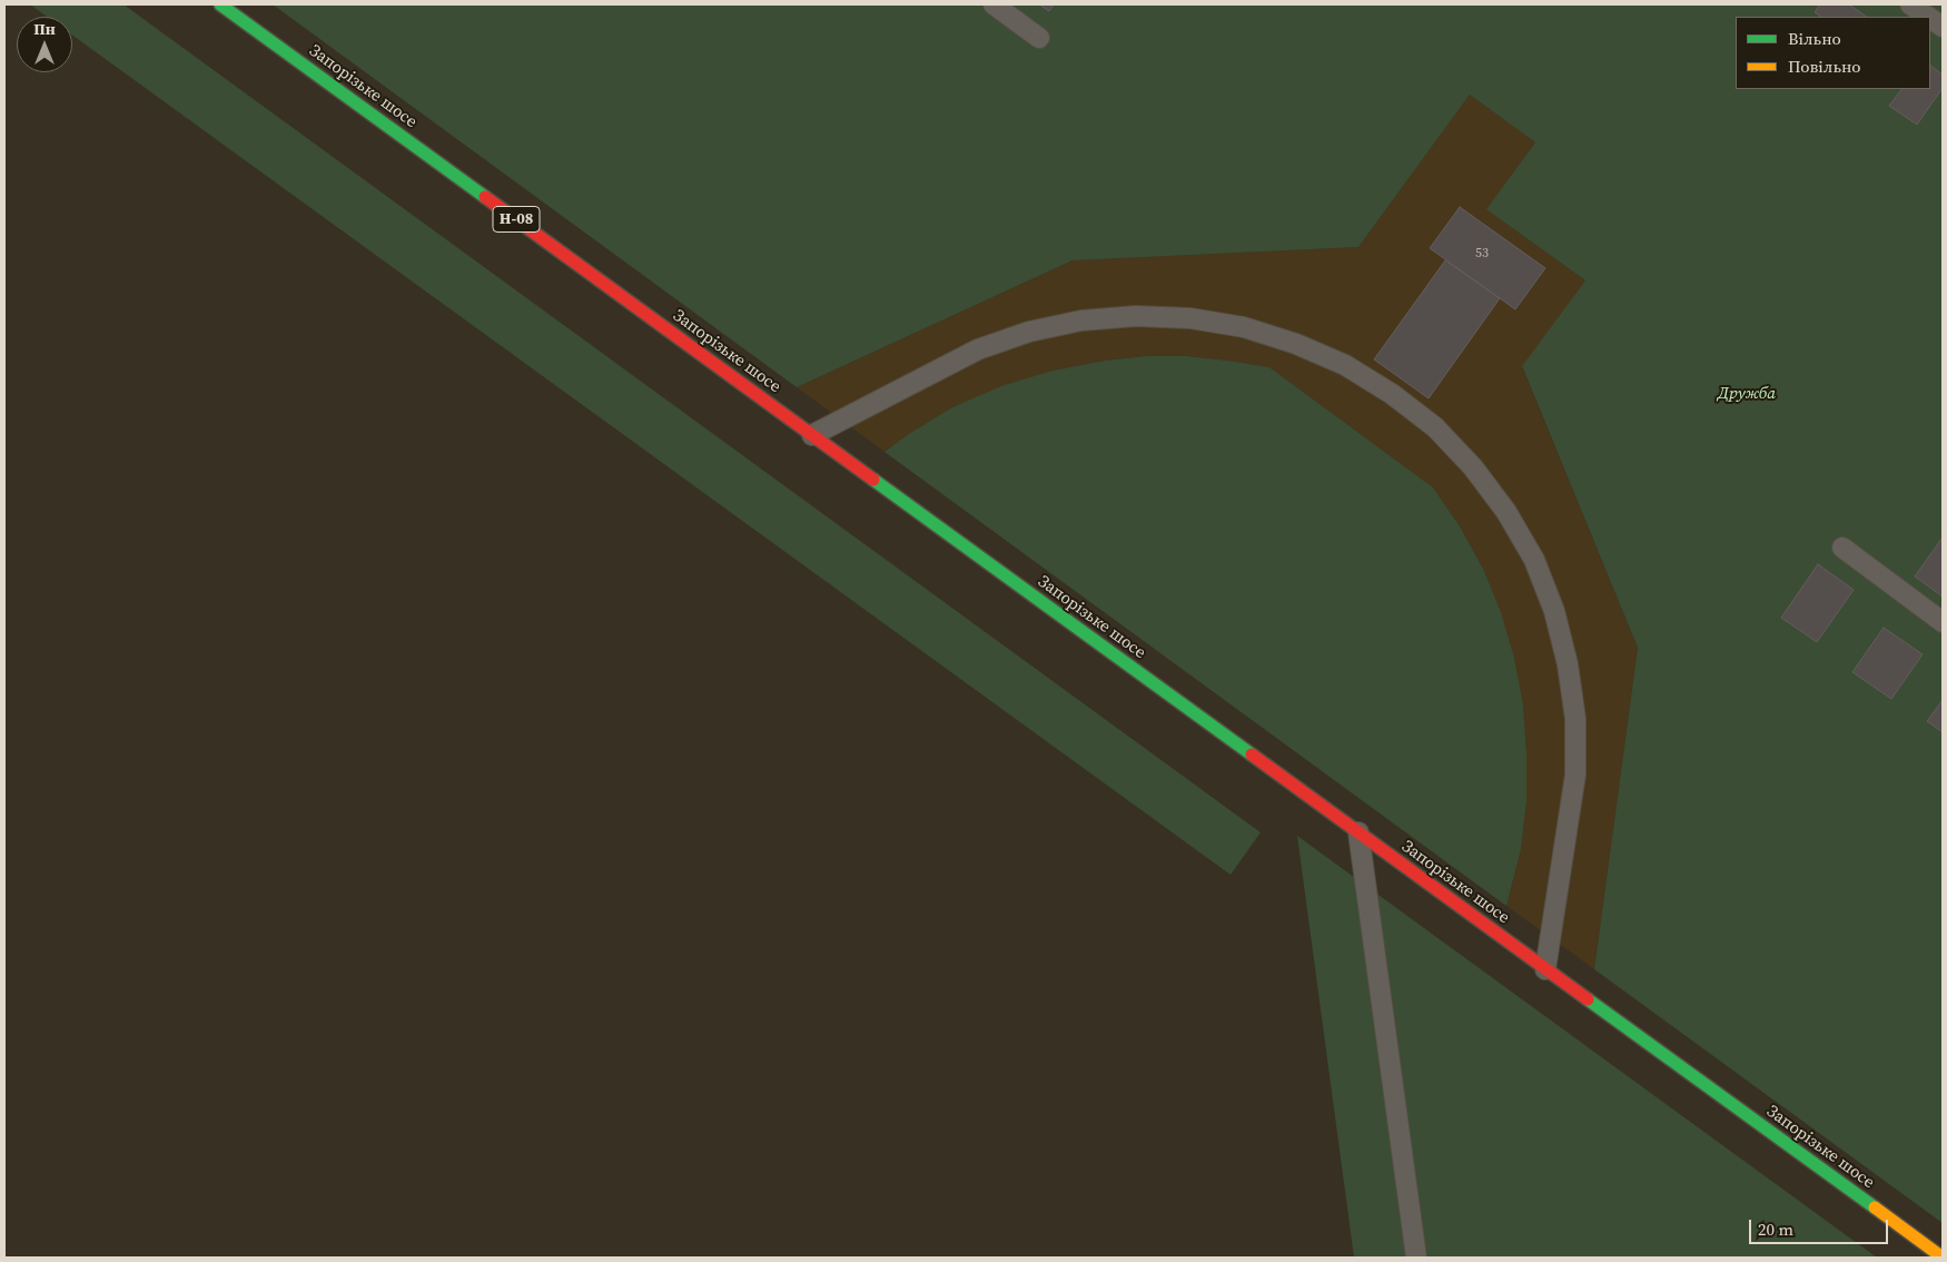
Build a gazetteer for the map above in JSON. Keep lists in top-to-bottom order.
{
  "streets": {
    "main road": ["Запорізьке шосе", "Н-08"]
  },
  "parks": ["Дружба"],
  "house_numbers": ["53"],
  "legend": ["Вільно", "Повільно"],
  "scale_bar": "20 m",
  "north": "top"
}
